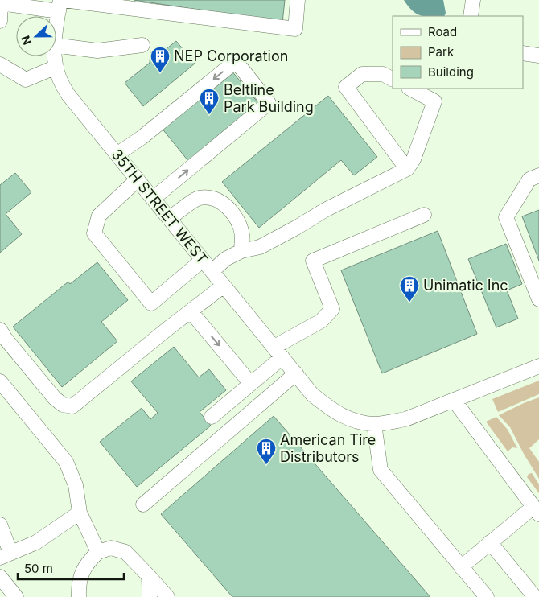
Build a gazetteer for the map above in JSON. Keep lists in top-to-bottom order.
{
  "streets": {
    "street": ["35TH STREET WEST"]
  },
  "places": {
    "building": [
      "NEP Corporation",
      "Beltline Park Building",
      "Unimatic Inc",
      "American Tire Distributors"
    ]
  },
  "legend": ["Road", "Park", "Building"],
  "scale_bar": "50 m",
  "north": "left"
}
